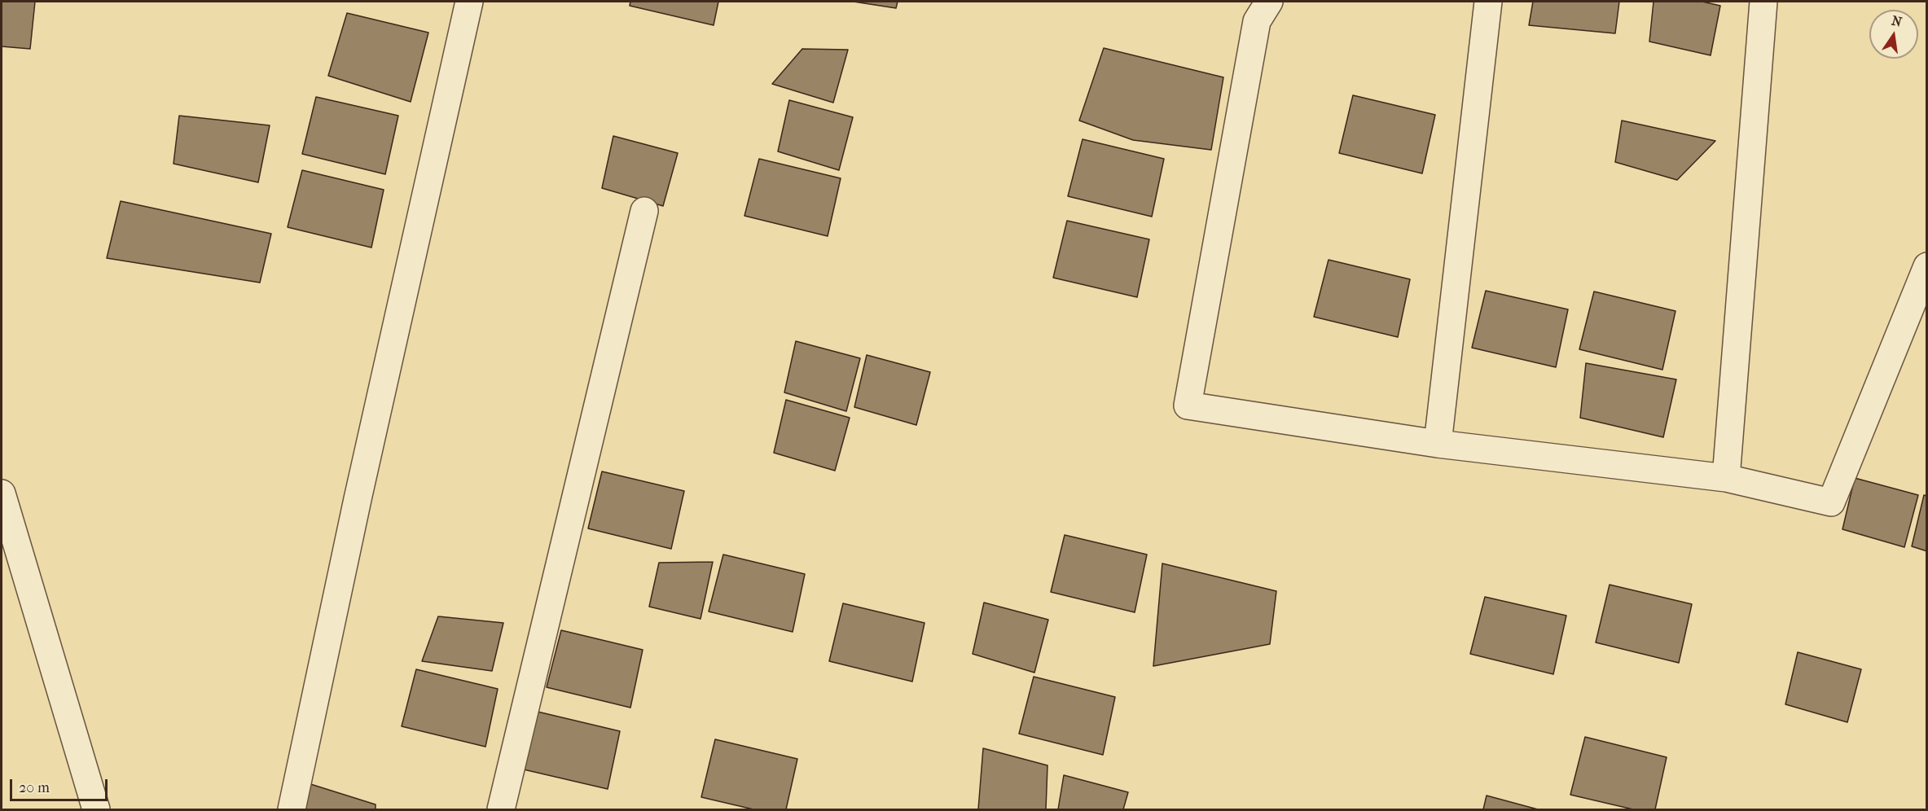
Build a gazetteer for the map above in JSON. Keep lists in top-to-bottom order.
{
  "scale_bar": "20 m",
  "north": "top"
}
